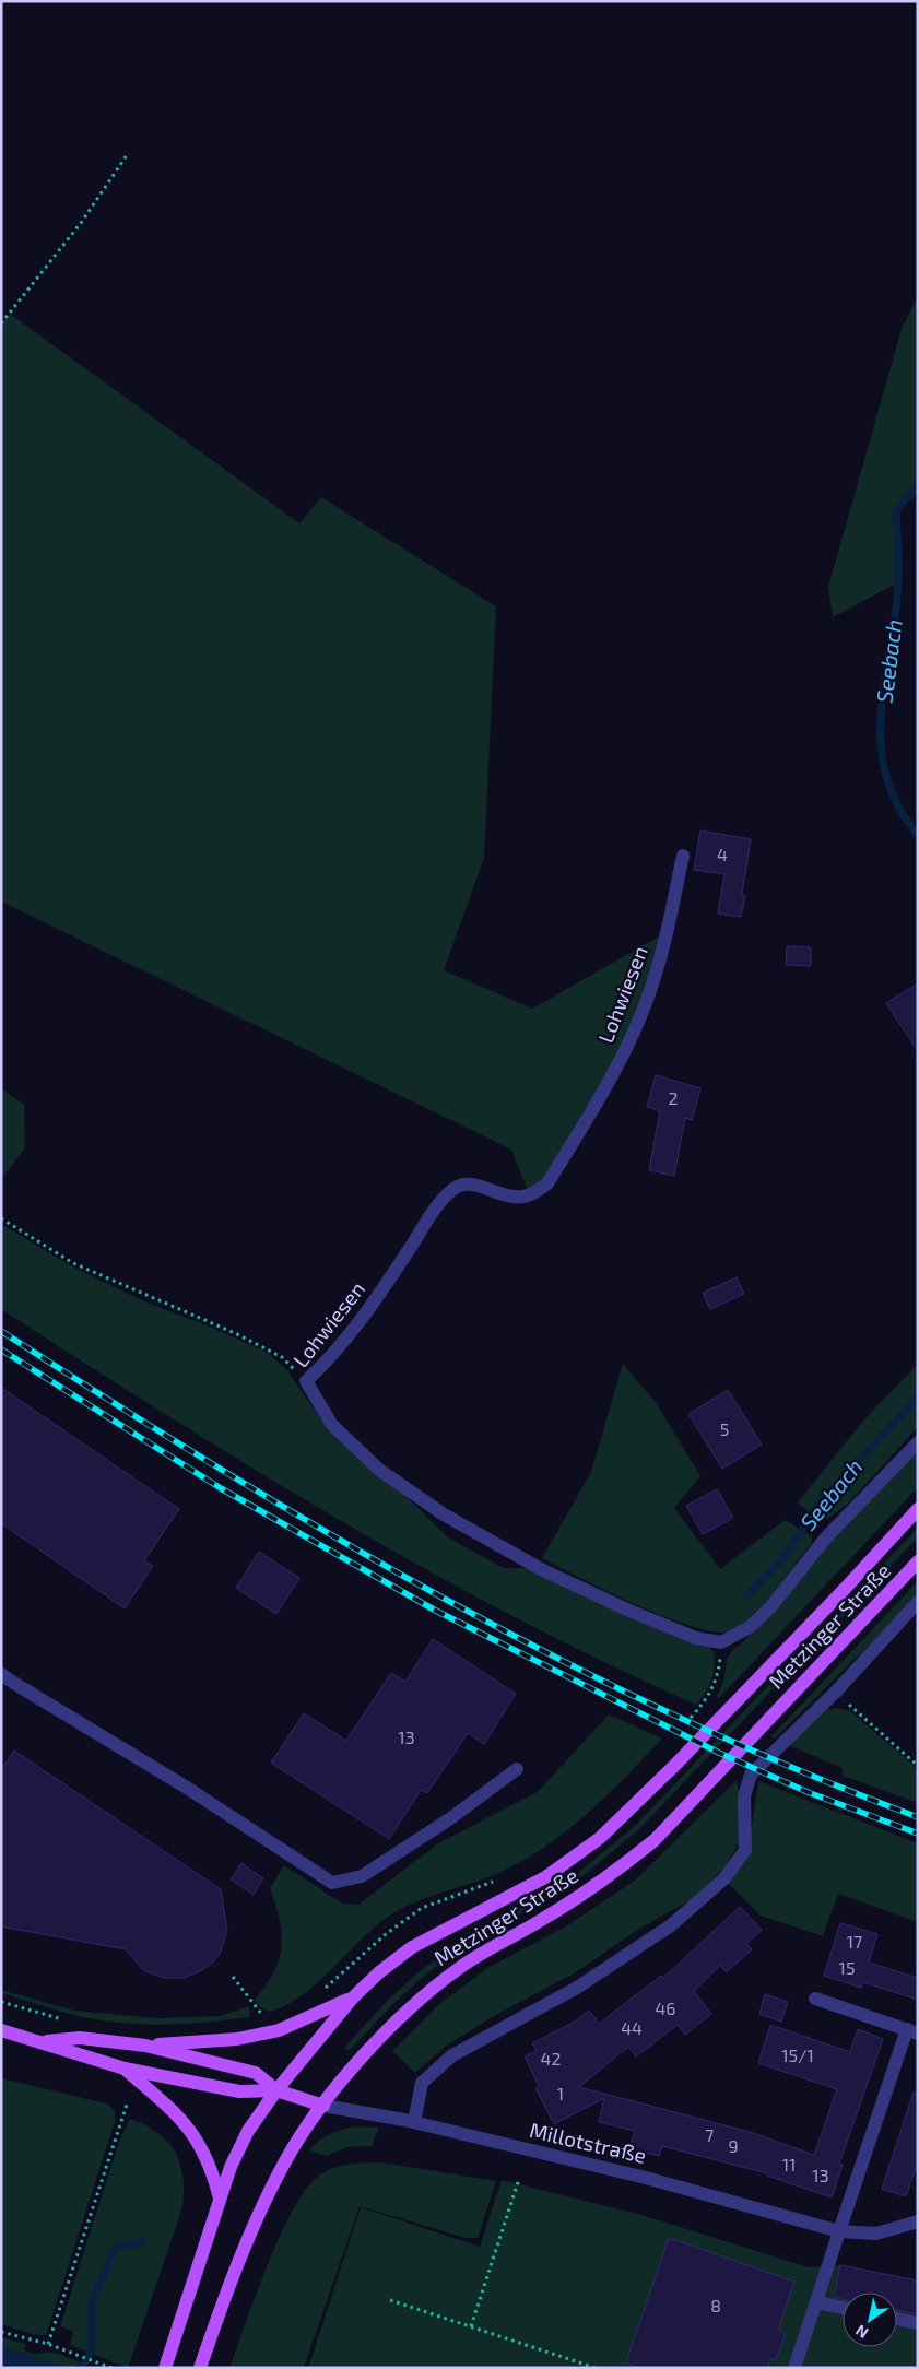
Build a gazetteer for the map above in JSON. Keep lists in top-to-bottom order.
{
  "streets": {
    "main road": ["Metzinger Straße"],
    "street": ["Lohwiesen", "Millotstraße"]
  },
  "crossings": [
    ["Metzinger Straße", "Millotstraße"]
  ],
  "water": ["Seebach"],
  "house_numbers": [
    "4",
    "2",
    "5",
    "13",
    "17",
    "15",
    "46",
    "44",
    "15/1",
    "42",
    "1",
    "7",
    "9",
    "11",
    "13",
    "8"
  ],
  "north": "bottom left"
}
